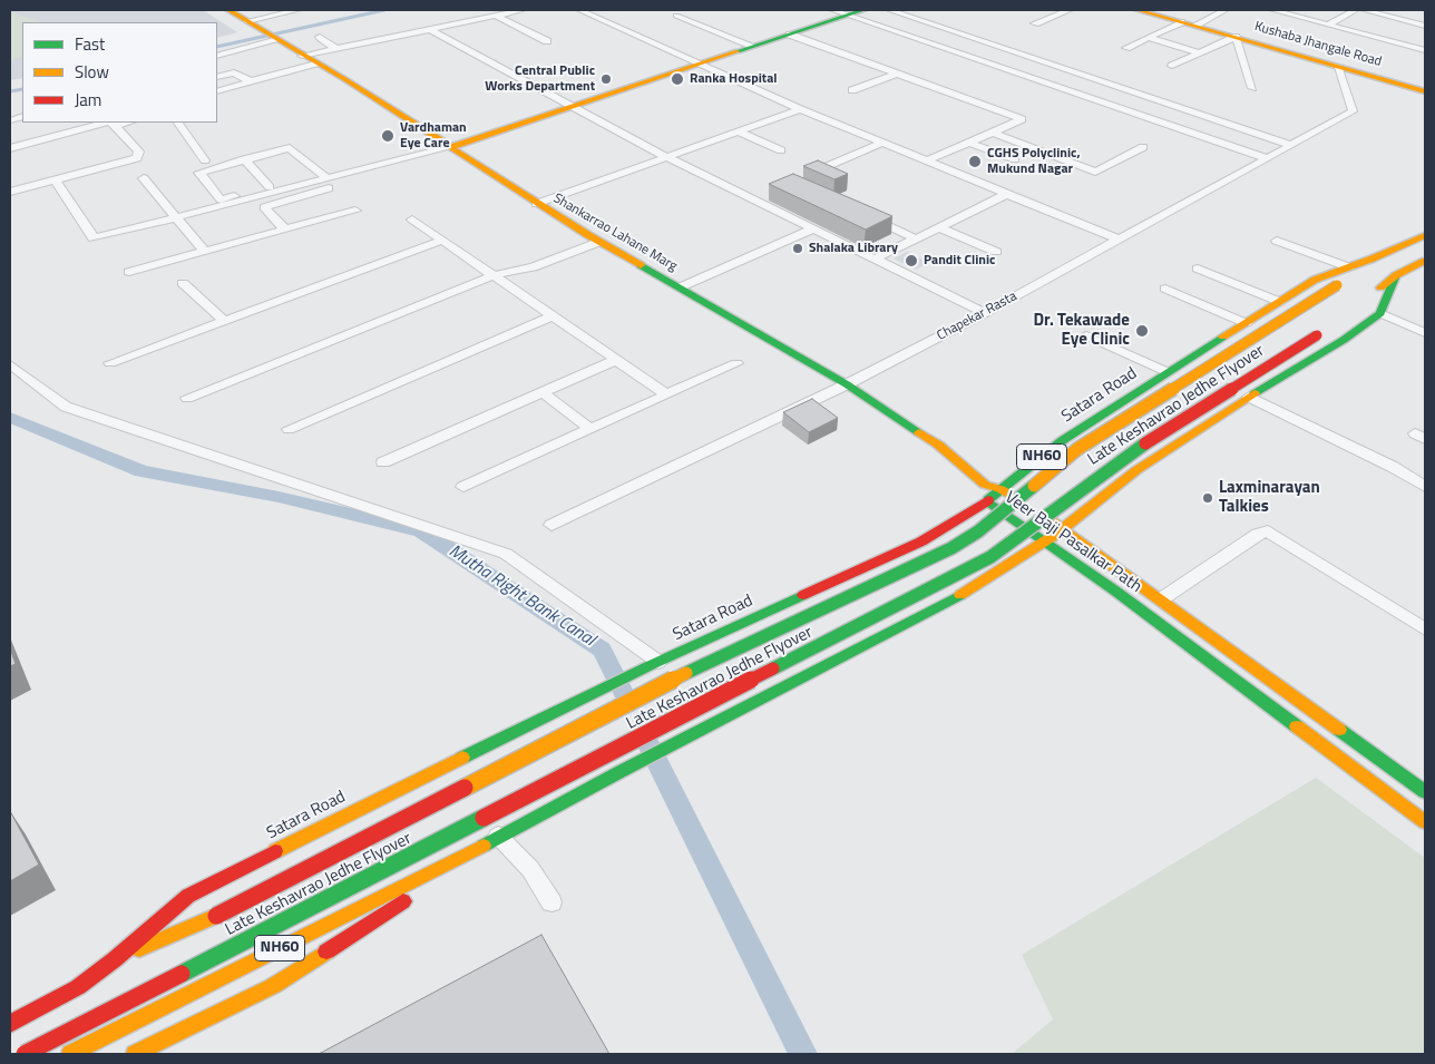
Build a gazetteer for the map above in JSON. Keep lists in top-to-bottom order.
{
  "streets": {
    "main road": [
      "Kushaba Jhangale Road",
      "Shankarrao Lahane Marg",
      "Satara Road",
      "Late Keshavrao Jedhe Flyover",
      "NH60",
      "Veer Baji Pasalkar Path"
    ],
    "street": ["Chapekar Rasta"]
  },
  "crossings": [
    ["Kushaba Jhangale Road", "Chapekar Rasta"],
    ["Shankarrao Lahane Marg", "Chapekar Rasta"],
    ["Shankarrao Lahane Marg", "Veer Baji Pasalkar Path"],
    ["Satara Road", "Veer Baji Pasalkar Path"],
    ["NH60", "Veer Baji Pasalkar Path"]
  ],
  "water": ["Mutha Right Bank Canal"],
  "places": [
    "Central Public Works Department",
    "Ranka Hospital",
    "Vardhaman Eye Care",
    "CGHS Polyclinic, Mukund Nagar",
    "Shalaka Library",
    "Pandit Clinic",
    "Dr. Tekawade Eye Clinic",
    "Laxminarayan Talkies"
  ],
  "legend": ["Fast", "Slow", "Jam"]
}
